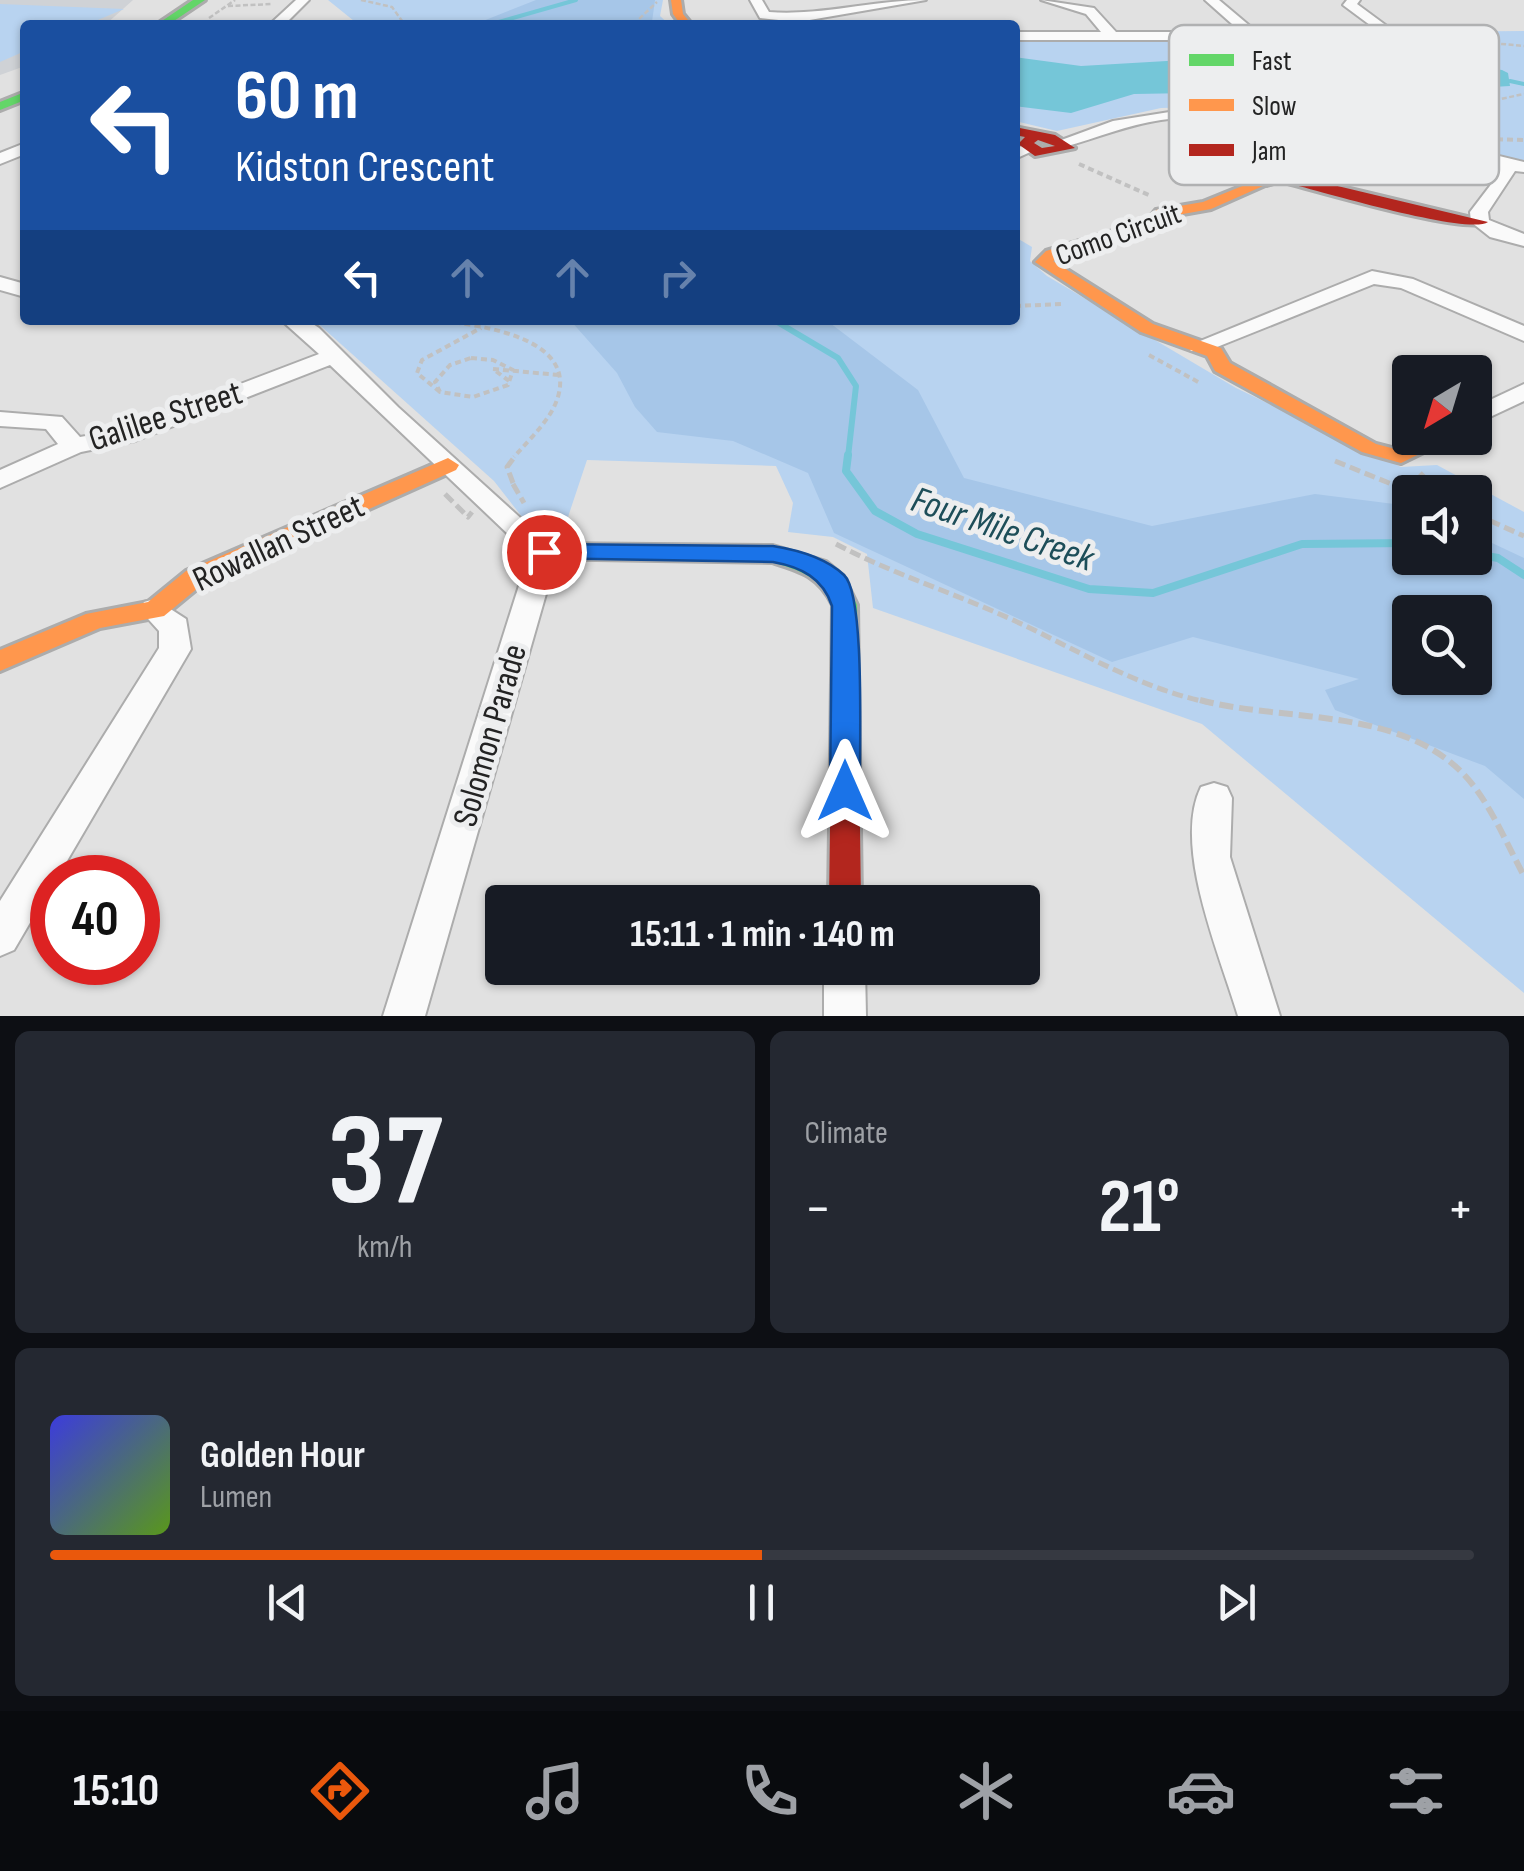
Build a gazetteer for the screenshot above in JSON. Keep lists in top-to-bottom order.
{
  "streets": {
    "street": [
      "Como Circuit",
      "Galilee Street",
      "Rowallan Street",
      "Solomon Parade"
    ]
  },
  "water": ["Four Mile Creek"],
  "legend": ["Fast", "Slow", "Jam"],
  "north": "bottom left",
  "page": {
    "turn": ["60 m", "Kidston Crescent"],
    "limit": "40",
    "trip": "15:11 · 1 min · 140 m",
    "tile": [
      ["37", "km/h"],
      "Climate"
    ],
    "heat": ["−", "21°", "+"],
    "song": ["Golden Hour", "Lumen"],
    "tabs": "15:10"
  }
}
